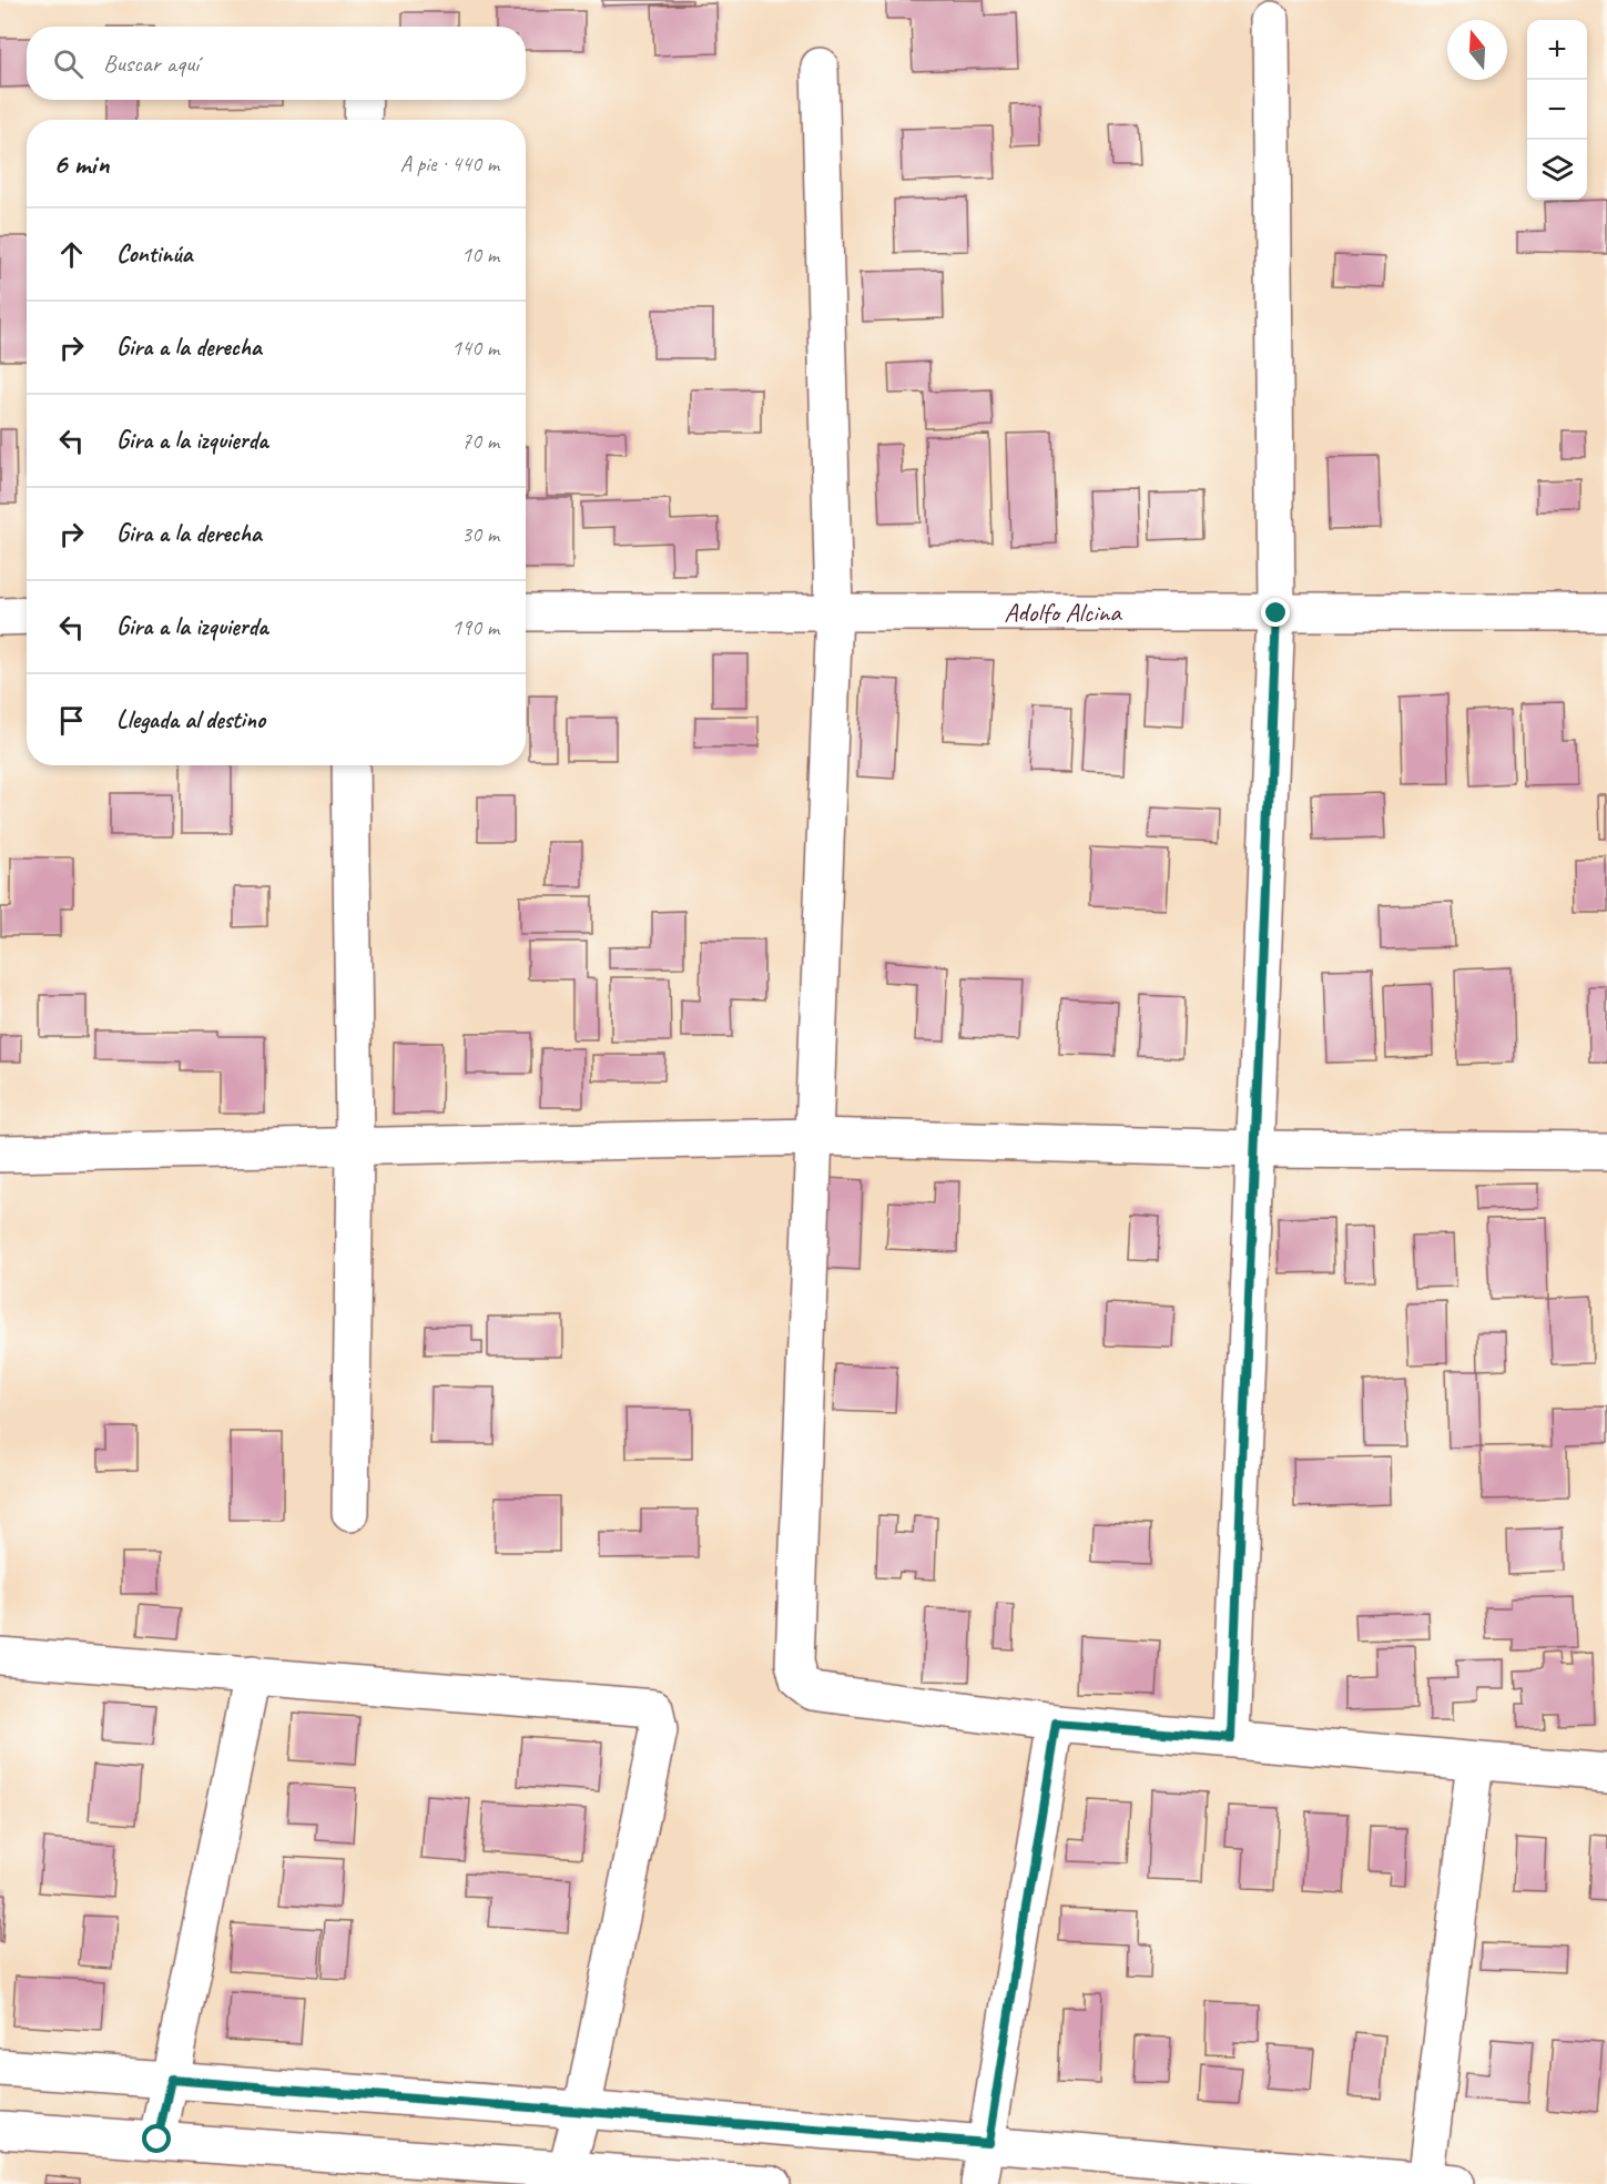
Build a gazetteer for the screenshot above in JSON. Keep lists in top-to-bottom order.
{
  "streets": {
    "street": ["Adolfo Alcina"]
  },
  "north": "top",
  "page": {
    "map_buttons": ["+", "−"],
    "search": "Buscar aquí",
    "heading": ["6 min", "A pie · 440 m"],
    "list": [
      ["Continúa", "10 m"],
      ["Gira a la derecha", "140 m"],
      ["Gira a la izquierda", "70 m"],
      ["Gira a la derecha", "30 m"],
      ["Gira a la izquierda", "190 m"],
      "Llegada al destino"
    ]
  }
}
